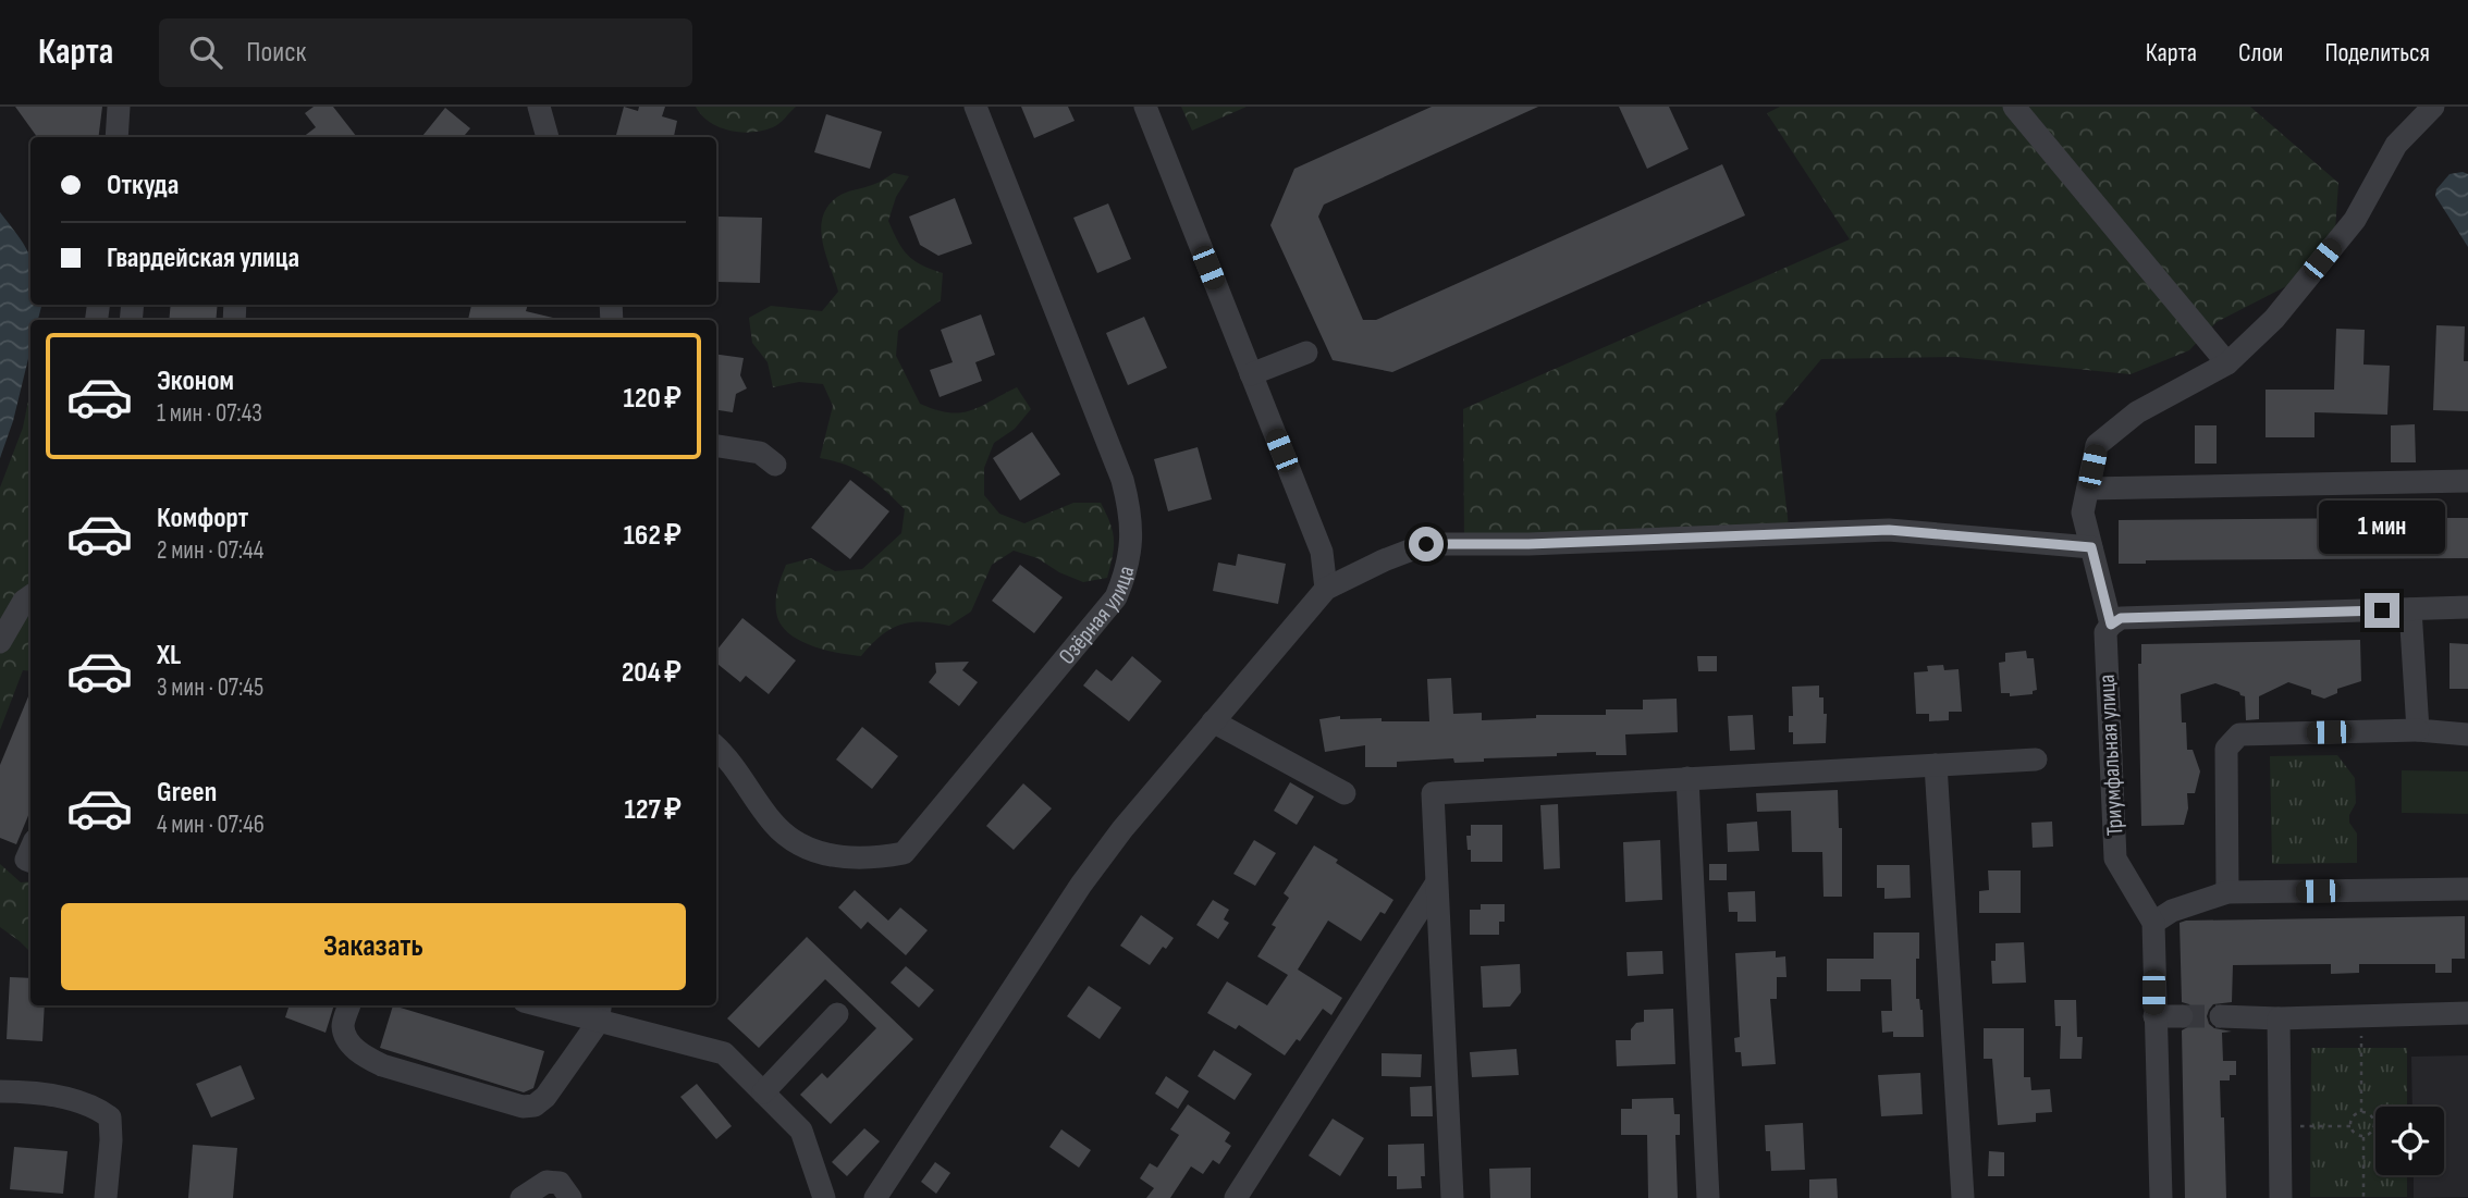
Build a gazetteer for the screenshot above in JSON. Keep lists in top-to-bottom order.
{
  "streets": {
    "street": ["Озёрная улица", "Триумфальная улица"]
  },
  "page": {
    "header": "Карта",
    "search": "Поиск",
    "nav": ["Карта", "Слои", "Поделиться"],
    "banner": ["Откуда", "Гвардейская улица"],
    "list": [
      {
        "name": "Эконом",
        "note": "1 мин · 07:43",
        "value": "120 ₽"
      },
      {
        "name": "Комфорт",
        "note": "2 мин · 07:44",
        "value": "162 ₽"
      },
      {
        "name": "XL",
        "note": "3 мин · 07:45",
        "value": "204 ₽"
      },
      {
        "name": "Green",
        "note": "4 мин · 07:46",
        "value": "127 ₽"
      }
    ],
    "bubble": "1 мин",
    "buttons": "Заказать"
  }
}
